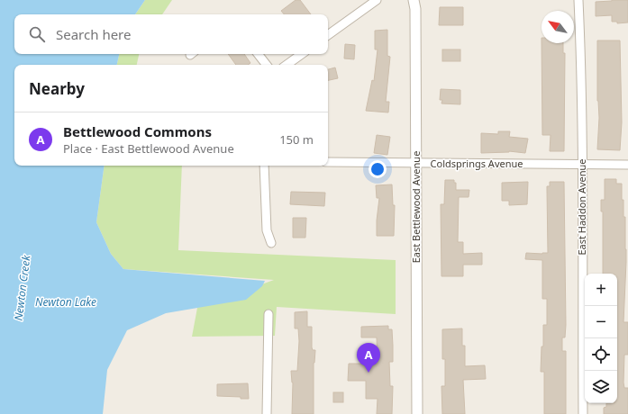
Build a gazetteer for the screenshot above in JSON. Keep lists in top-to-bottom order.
{
  "streets": {
    "street": ["Coldsprings Avenue", "East Bettlewood Avenue", "East Haddon Avenue"]
  },
  "crossings": [
    ["Coldsprings Avenue", "East Bettlewood Avenue"],
    ["Coldsprings Avenue", "East Haddon Avenue"]
  ],
  "water": ["Newton Creek", "Newton Lake"],
  "north": "top left",
  "page": {
    "search": "Search here",
    "heading": "Nearby",
    "list": [
      {
        "mark": "A",
        "name": "Bettlewood Commons",
        "note": "Place · East Bettlewood Avenue",
        "value": "150 m"
      }
    ],
    "map_buttons": ["+", "−"],
    "pins": "A"
  }
}
